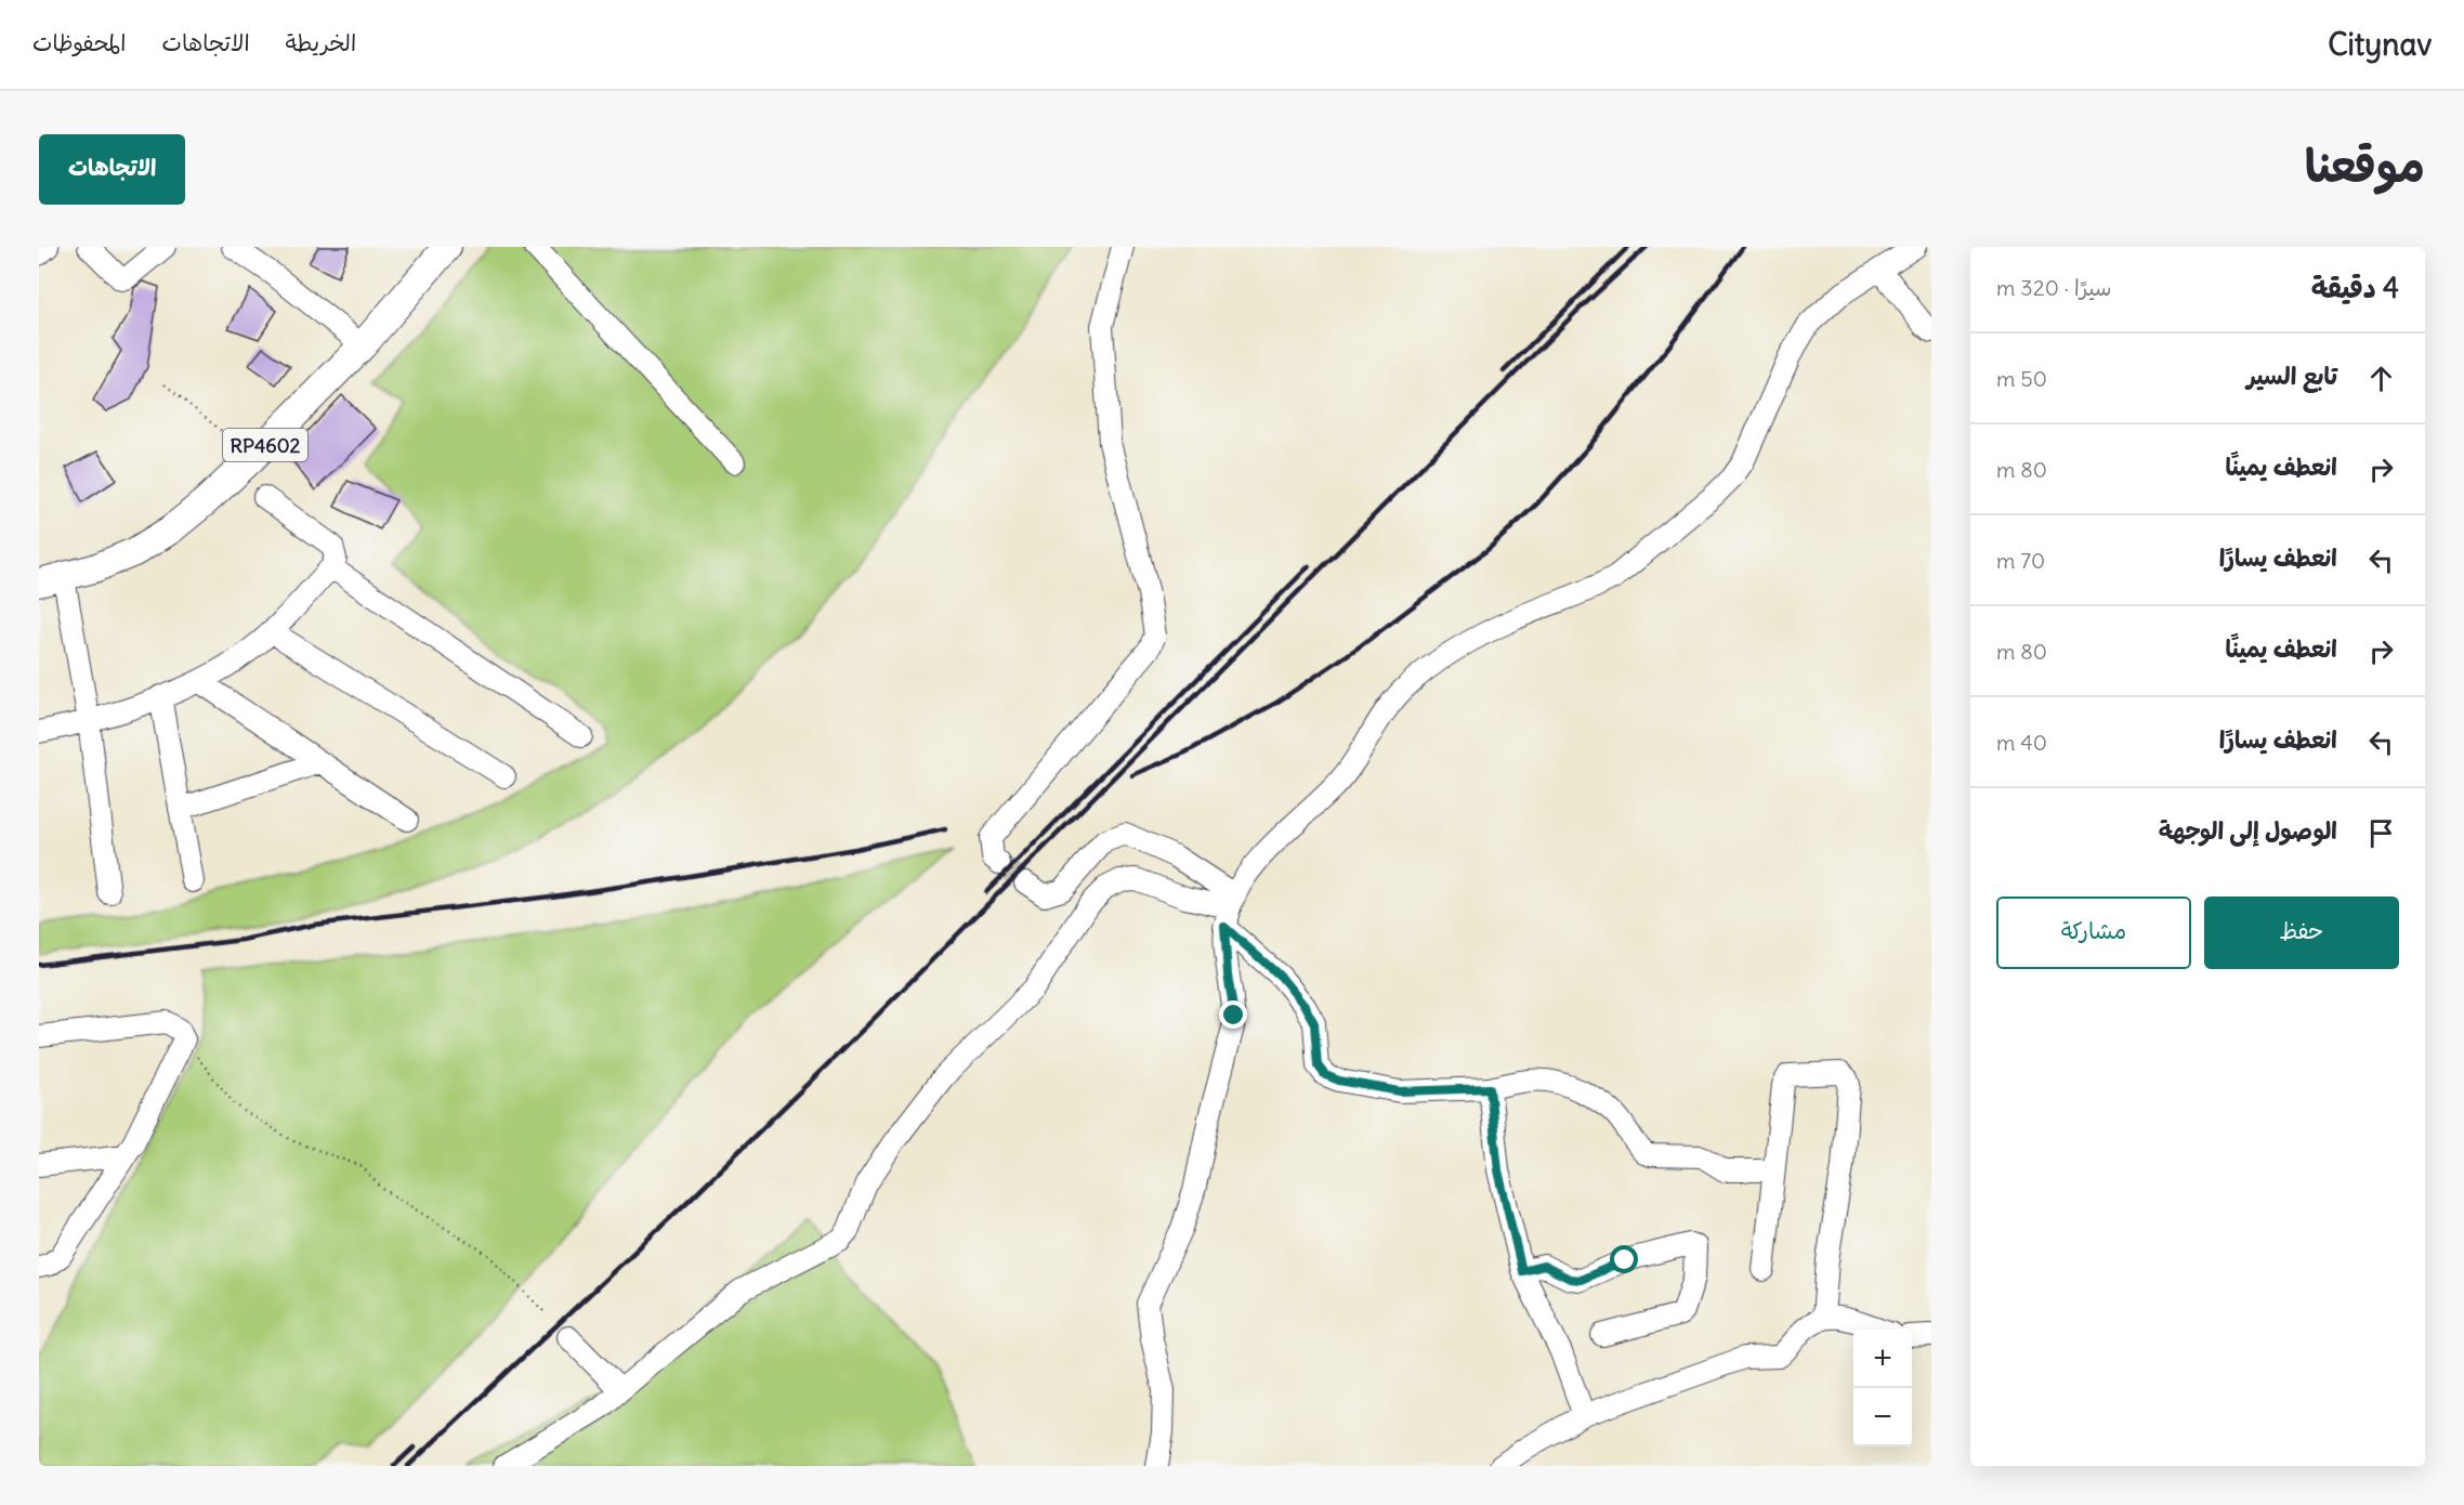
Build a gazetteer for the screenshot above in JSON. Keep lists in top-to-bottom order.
{
  "streets": {
    "main road": ["RP4602"]
  },
  "page": {
    "header": "Citynav",
    "nav": ["الخريطة", "الاتجاهات", "المحفوظات"],
    "title": "موقعنا",
    "buttons": [
      "الاتجاهات",
      ["حفظ", "مشاركة"]
    ],
    "heading": ["4 دقيقة", "سيرًا · 320 m"],
    "list": [
      ["تابع السير", "50 m"],
      ["انعطف يمينًا", "80 m"],
      ["انعطف يسارًا", "70 m"],
      ["انعطف يمينًا", "80 m"],
      ["انعطف يسارًا", "40 m"],
      "الوصول إلى الوجهة"
    ],
    "map_buttons": ["+", "−"]
  }
}
